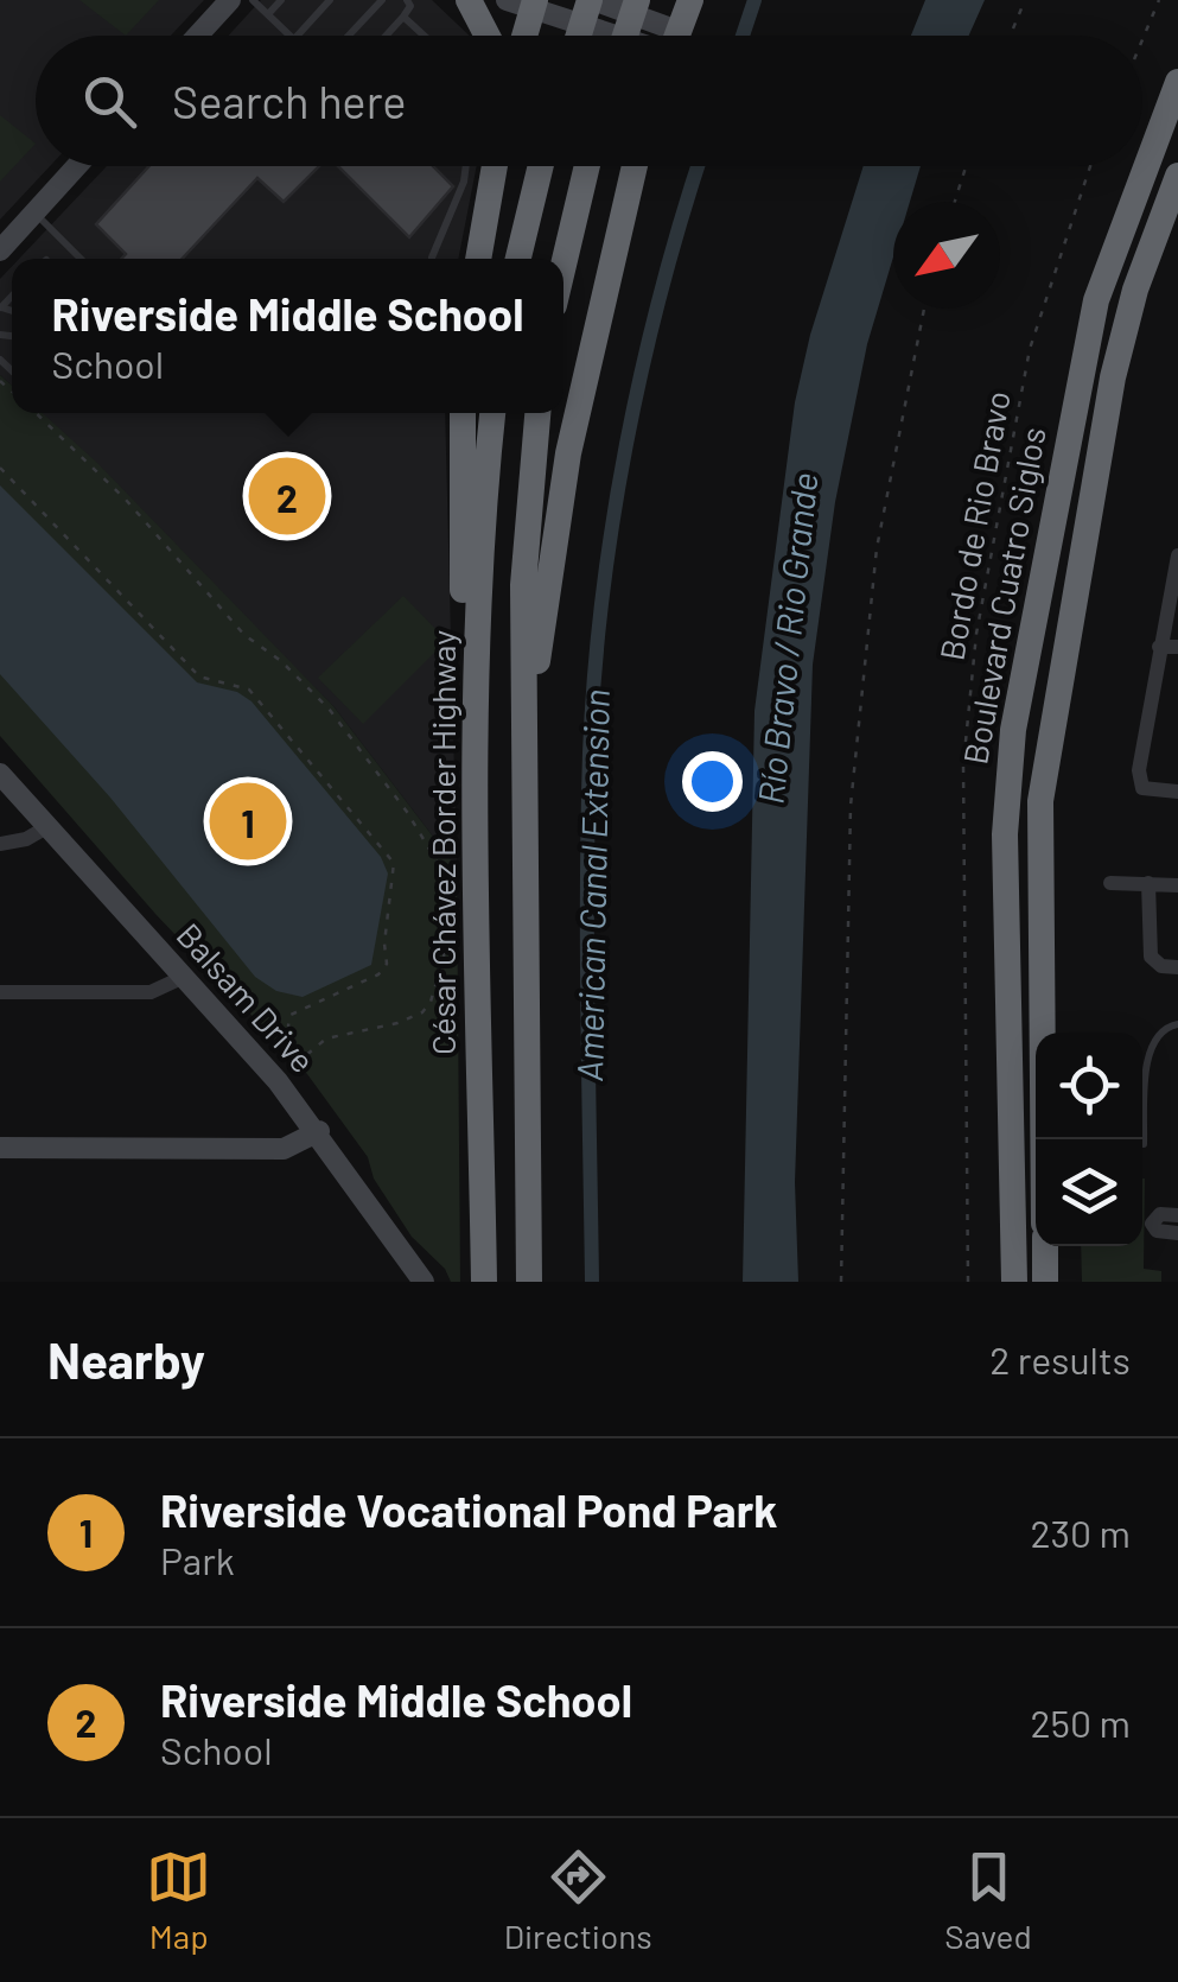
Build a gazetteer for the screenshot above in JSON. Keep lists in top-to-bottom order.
{
  "streets": {
    "highway": ["Boulevard Cuatro Siglos", "César Chávez Border Highway"],
    "street": ["Balsam Drive"],
    "path": ["Bordo de Rio Bravo"]
  },
  "water": ["Río Bravo / Rio Grande", "American Canal Extension"],
  "north": "bottom left",
  "page": {
    "search": "Search here",
    "popup": ["Riverside Middle School", "School"],
    "pins": ["2", "1"],
    "heading": ["Nearby", "2 results"],
    "list": [
      {
        "mark": "1",
        "name": "Riverside Vocational Pond Park",
        "note": "Park",
        "value": "230 m"
      },
      {
        "mark": "2",
        "name": "Riverside Middle School",
        "note": "School",
        "value": "250 m"
      }
    ],
    "nav": ["Map", "Directions", "Saved"]
  }
}
